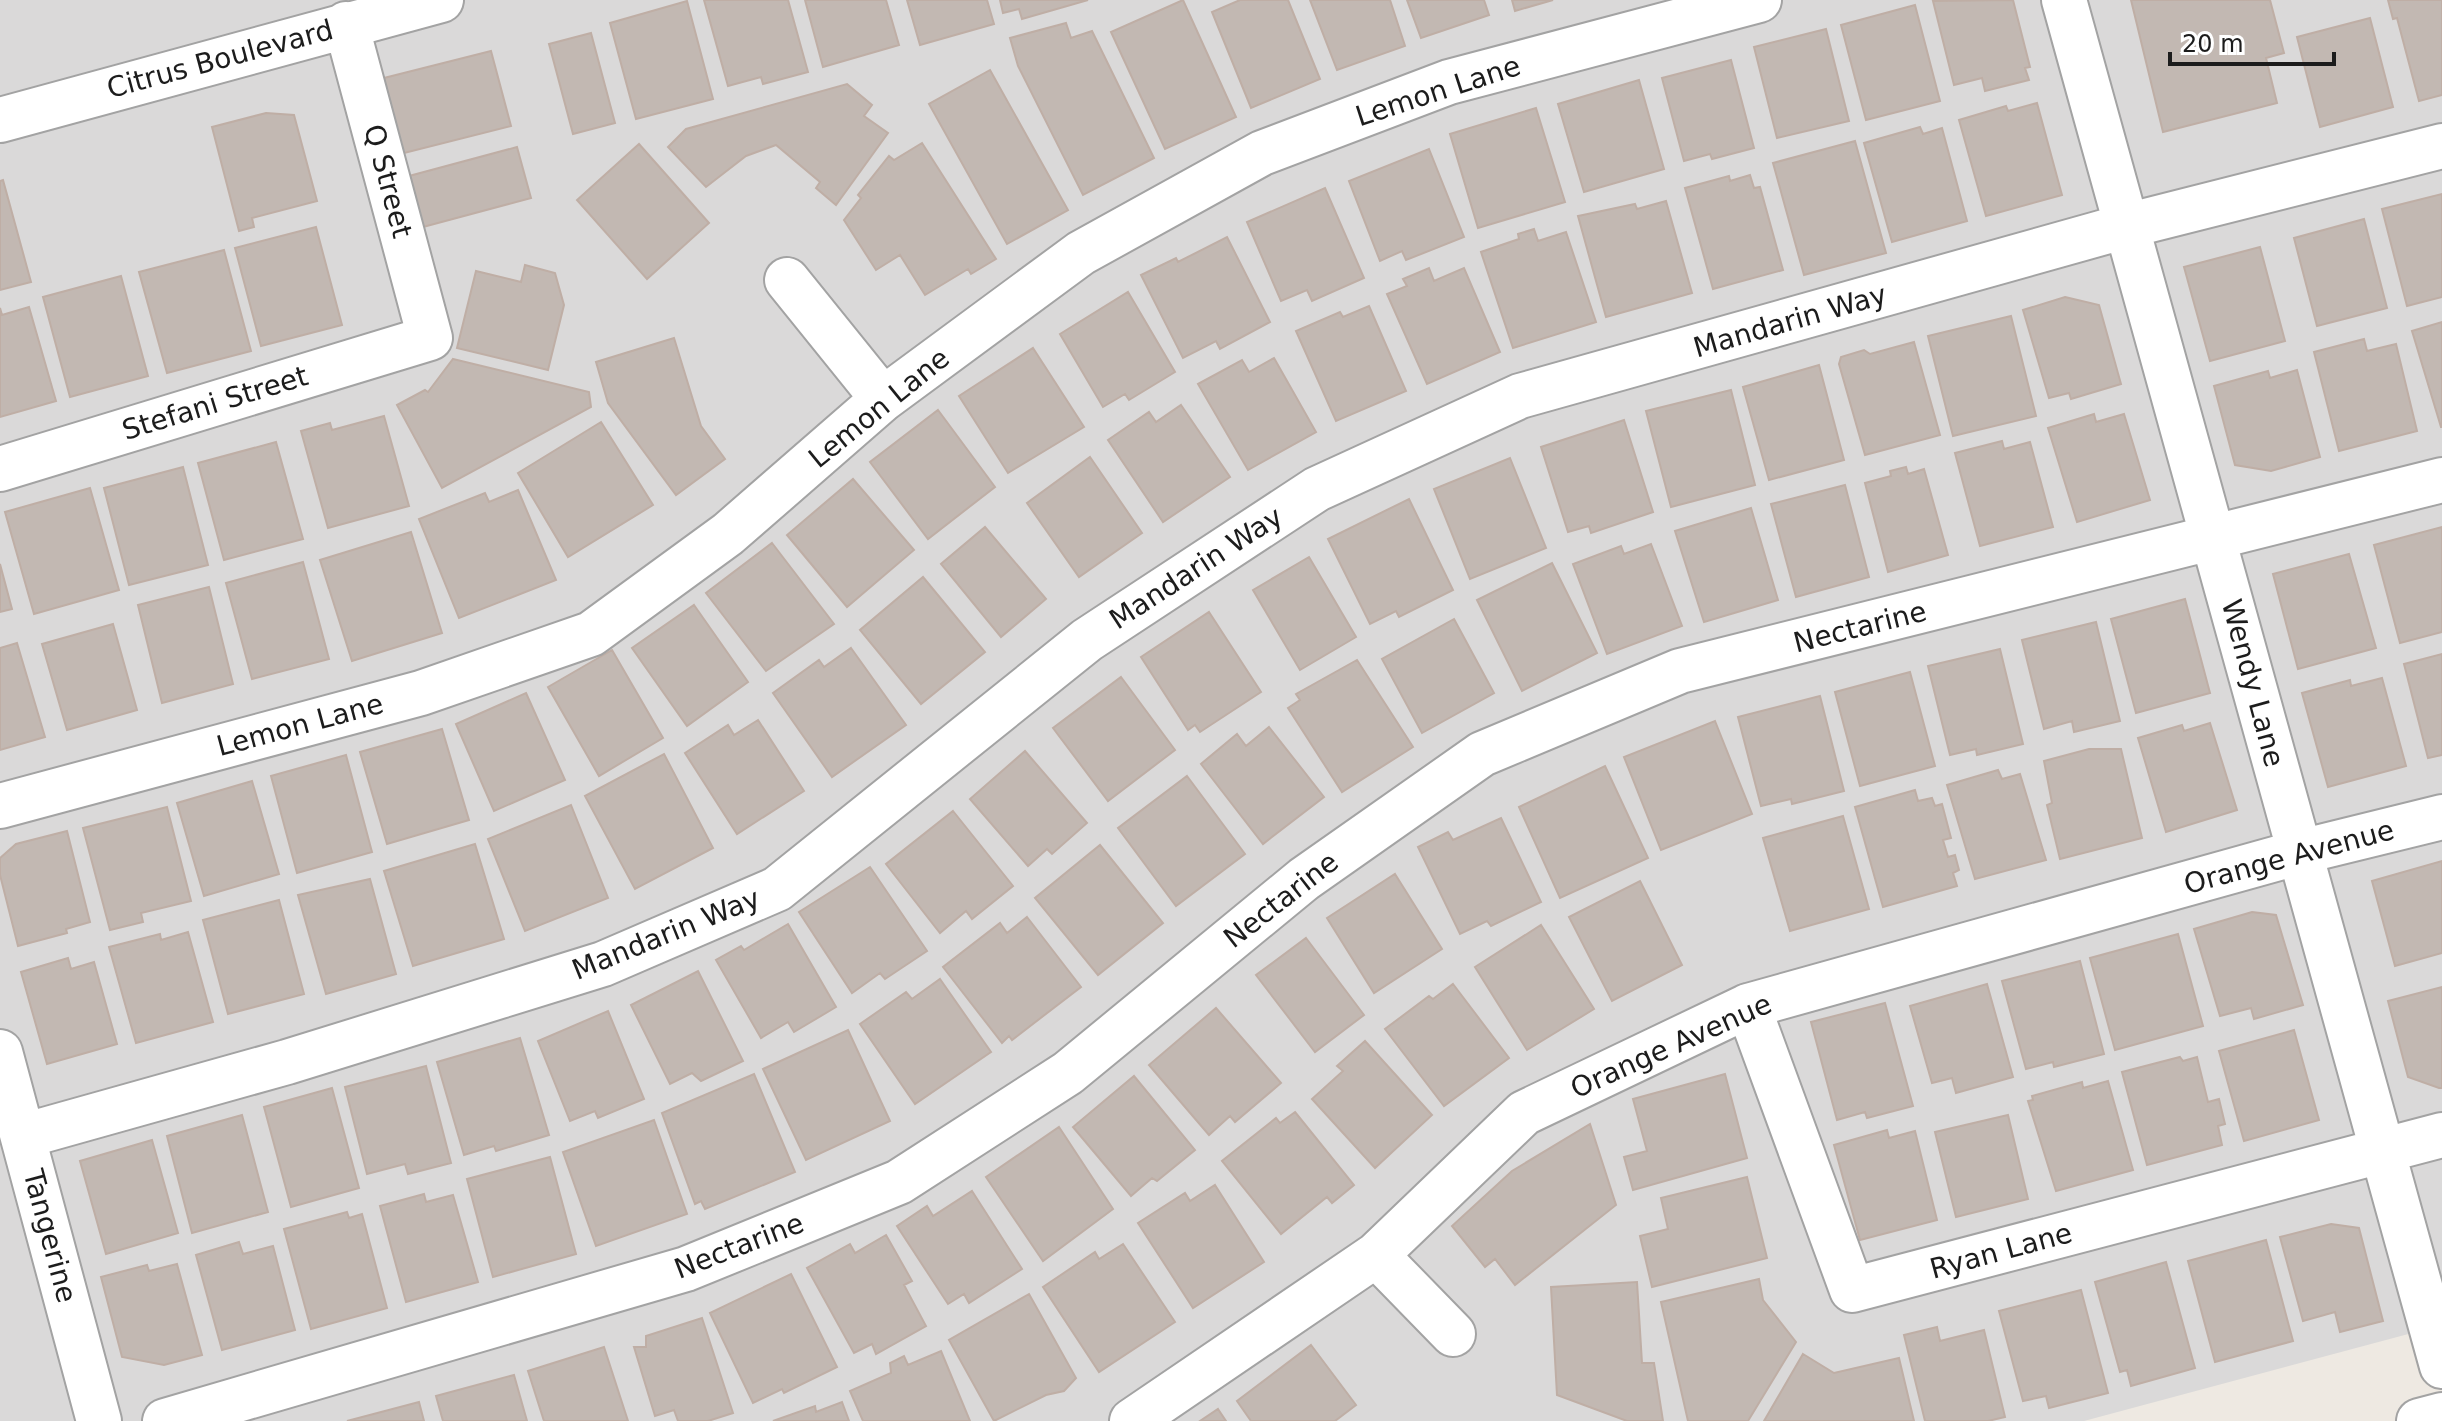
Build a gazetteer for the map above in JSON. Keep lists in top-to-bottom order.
{
  "streets": {
    "street": [
      "Citrus Boulevard",
      "Lemon Lane",
      "Q Street",
      "Mandarin Way",
      "Stefani Street",
      "Nectarine",
      "Wendy Lane",
      "Orange Avenue",
      "Tangerine",
      "Ryan Lane"
    ]
  },
  "crossings": [
    ["Citrus Boulevard", "Q Street"],
    ["Q Street", "Stefani Street"],
    ["Mandarin Way", "Wendy Lane"],
    ["Mandarin Way", "Tangerine"],
    ["Nectarine", "Wendy Lane"],
    ["Wendy Lane", "Orange Avenue"],
    ["Wendy Lane", "Ryan Lane"],
    ["Orange Avenue", "Ryan Lane"]
  ],
  "scale_bar": "20 m"
}
